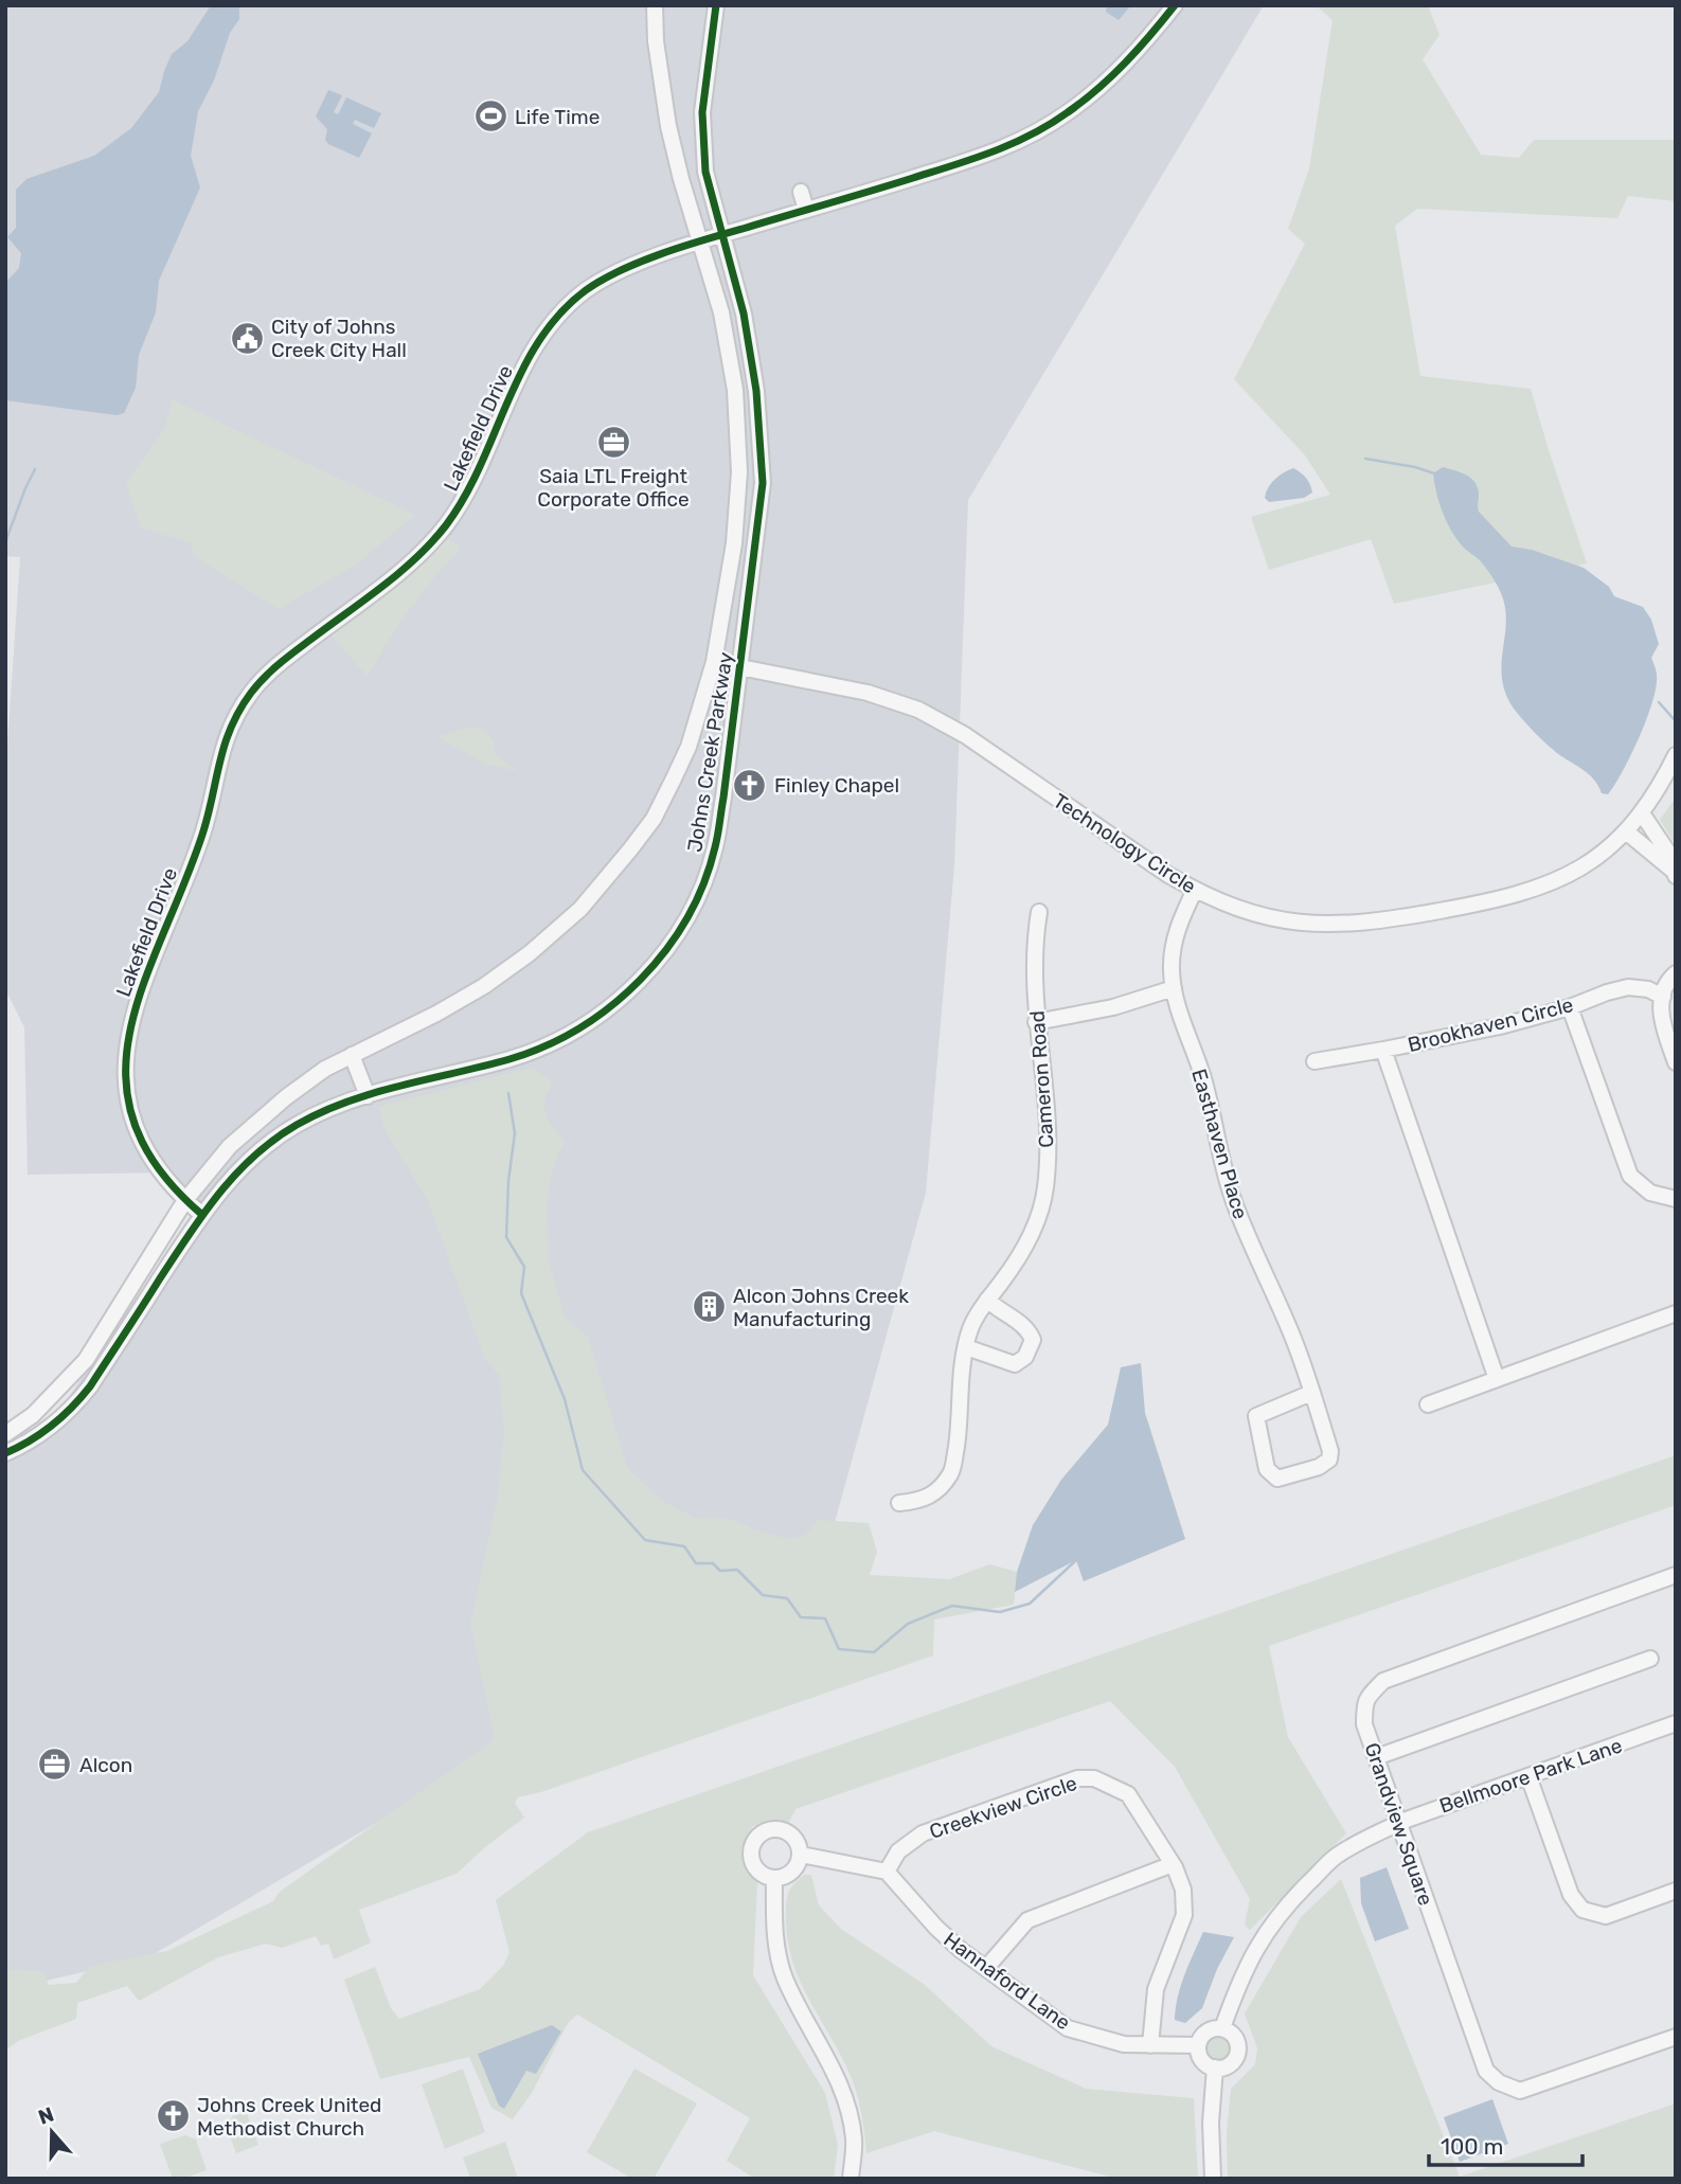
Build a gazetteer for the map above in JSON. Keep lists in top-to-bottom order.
{
  "streets": {
    "street": [
      "Lakefield Drive",
      "Johns Creek Parkway",
      "Technology Circle",
      "Brookhaven Circle",
      "Cameron Road",
      "Easthaven Place",
      "Bellmoore Park Lane",
      "Creekview Circle",
      "Grandview Square",
      "Hannaford Lane"
    ]
  },
  "crossings": [
    ["Lakefield Drive", "Johns Creek Parkway"],
    ["Johns Creek Parkway", "Technology Circle"],
    ["Technology Circle", "Easthaven Place"],
    ["Bellmoore Park Lane", "Grandview Square"],
    ["Bellmoore Park Lane", "Hannaford Lane"],
    ["Creekview Circle", "Hannaford Lane"]
  ],
  "places": {
    "sports": ["Life Time"],
    "public building": ["City of Johns Creek City Hall"],
    "office": ["Saia LTL Freight Corporate Office", "Alcon"],
    "church": ["Finley Chapel", "Johns Creek United Methodist Church"],
    "building": ["Alcon Johns Creek Manufacturing"]
  },
  "scale_bar": "100 m",
  "north": "top"
}
